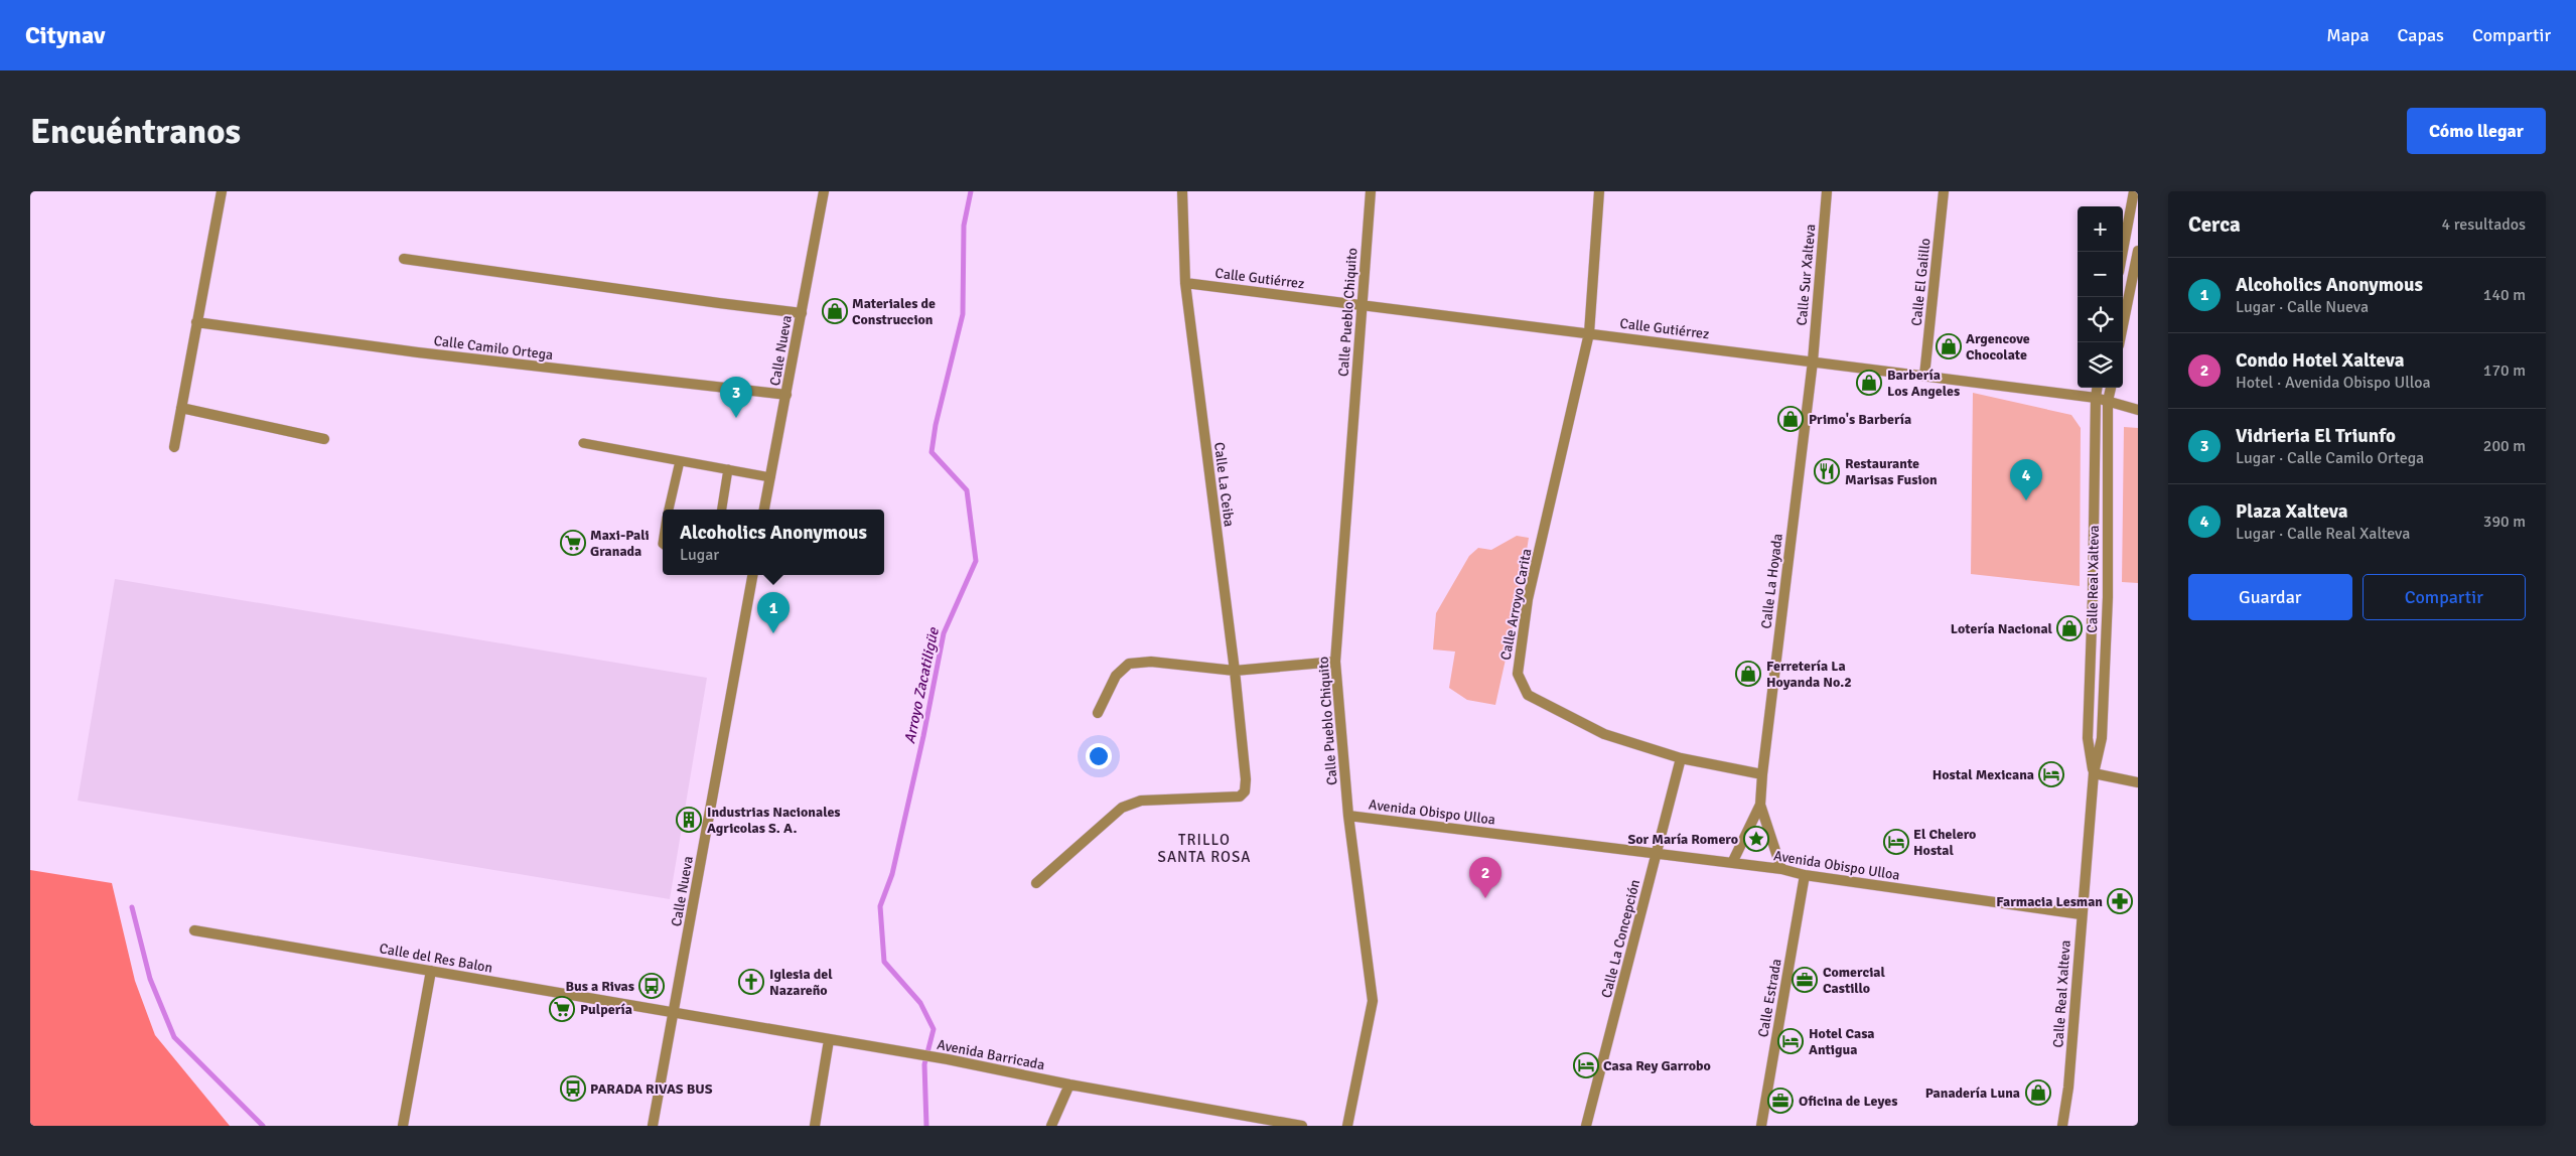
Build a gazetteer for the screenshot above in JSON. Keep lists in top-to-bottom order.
{
  "streets": {
    "street": [
      "Calle Sur Xalteva",
      "Calle Gutiérrez",
      "Calle El Galillo",
      "Calle Pueblo Chiquito",
      "Calle Camilo Ortega",
      "Calle Nueva",
      "Calle La Ceiba",
      "Calle Real Xalteva",
      "Calle La Hoyada",
      "Calle Arroyo Carita",
      "Avenida Obispo Ulloa",
      "Calle La Concepción",
      "Calle del Res Balon",
      "Calle Estrada",
      "Avenida Barricada"
    ]
  },
  "crossings": [
    ["Calle Sur Xalteva", "Calle Gutiérrez"],
    ["Calle Sur Xalteva", "Calle La Hoyada"],
    ["Calle Gutiérrez", "Calle El Galillo"],
    ["Calle Gutiérrez", "Calle Pueblo Chiquito"],
    ["Calle Gutiérrez", "Calle La Ceiba"],
    ["Calle Gutiérrez", "Calle Real Xalteva"],
    ["Calle Gutiérrez", "Calle La Hoyada"],
    ["Calle Gutiérrez", "Calle Arroyo Carita"],
    ["Calle Pueblo Chiquito", "Avenida Obispo Ulloa"],
    ["Calle Camilo Ortega", "Calle Nueva"],
    ["Calle Nueva", "Calle del Res Balon"],
    ["Calle Nueva", "Avenida Barricada"],
    ["Calle Real Xalteva", "Avenida Obispo Ulloa"],
    ["Calle La Hoyada", "Calle Arroyo Carita"],
    ["Calle La Hoyada", "Avenida Obispo Ulloa"],
    ["Calle Arroyo Carita", "Calle La Concepción"],
    ["Avenida Obispo Ulloa", "Calle La Concepción"],
    ["Avenida Obispo Ulloa", "Calle Estrada"],
    ["Calle del Res Balon", "Avenida Barricada"]
  ],
  "districts": ["TRILLO SANTA ROSA"],
  "water": ["Arroyo Zacatiligüe"],
  "places": {
    "shop": [
      "Materiales de Construccion",
      "Argencove Chocolate",
      "Barbería Los Angeles",
      "Primo's Barbería",
      "Lotería Nacional",
      "Ferretería La Hoyanda No.2",
      "Panadería Luna"
    ],
    "restaurant": ["Restaurante Marisas Fusion"],
    "supermarket": ["Maxi-Pali Granada", "Pulpería"],
    "hotel": [
      "Hostal Mexicana",
      "El Chelero Hostal",
      "Hotel Casa Antigua",
      "Casa Rey Garrobo"
    ],
    "building": ["Industrias Nacionales Agricolas S. A."],
    "place": ["Sor María Romero"],
    "pharmacy": ["Farmacia Lesman"],
    "office": ["Comercial Castillo", "Oficina de Leyes"],
    "church": ["Iglesia del Nazareño"],
    "bus stop": ["Bus a Rivas", "PARADA RIVAS BUS"]
  },
  "page": {
    "header": "Citynav",
    "nav": ["Mapa", "Capas", "Compartir"],
    "buttons": [
      "Cómo llegar",
      ["Guardar", "Compartir"]
    ],
    "title": "Encuéntranos",
    "heading": ["Cerca", "4 resultados"],
    "map_buttons": ["+", "−"],
    "list": [
      {
        "mark": "1",
        "name": "Alcoholics Anonymous",
        "note": "Lugar · Calle Nueva",
        "value": "140 m"
      },
      {
        "mark": "2",
        "name": "Condo Hotel Xalteva",
        "note": "Hotel · Avenida Obispo Ulloa",
        "value": "170 m"
      },
      {
        "mark": "3",
        "name": "Vidrieria El Triunfo",
        "note": "Lugar · Calle Camilo Ortega",
        "value": "200 m"
      },
      {
        "mark": "4",
        "name": "Plaza Xalteva",
        "note": "Lugar · Calle Real Xalteva",
        "value": "390 m"
      }
    ],
    "pins": [
      "3",
      "4",
      "1",
      "2"
    ],
    "popup": ["Alcoholics Anonymous", "Lugar"]
  }
}
